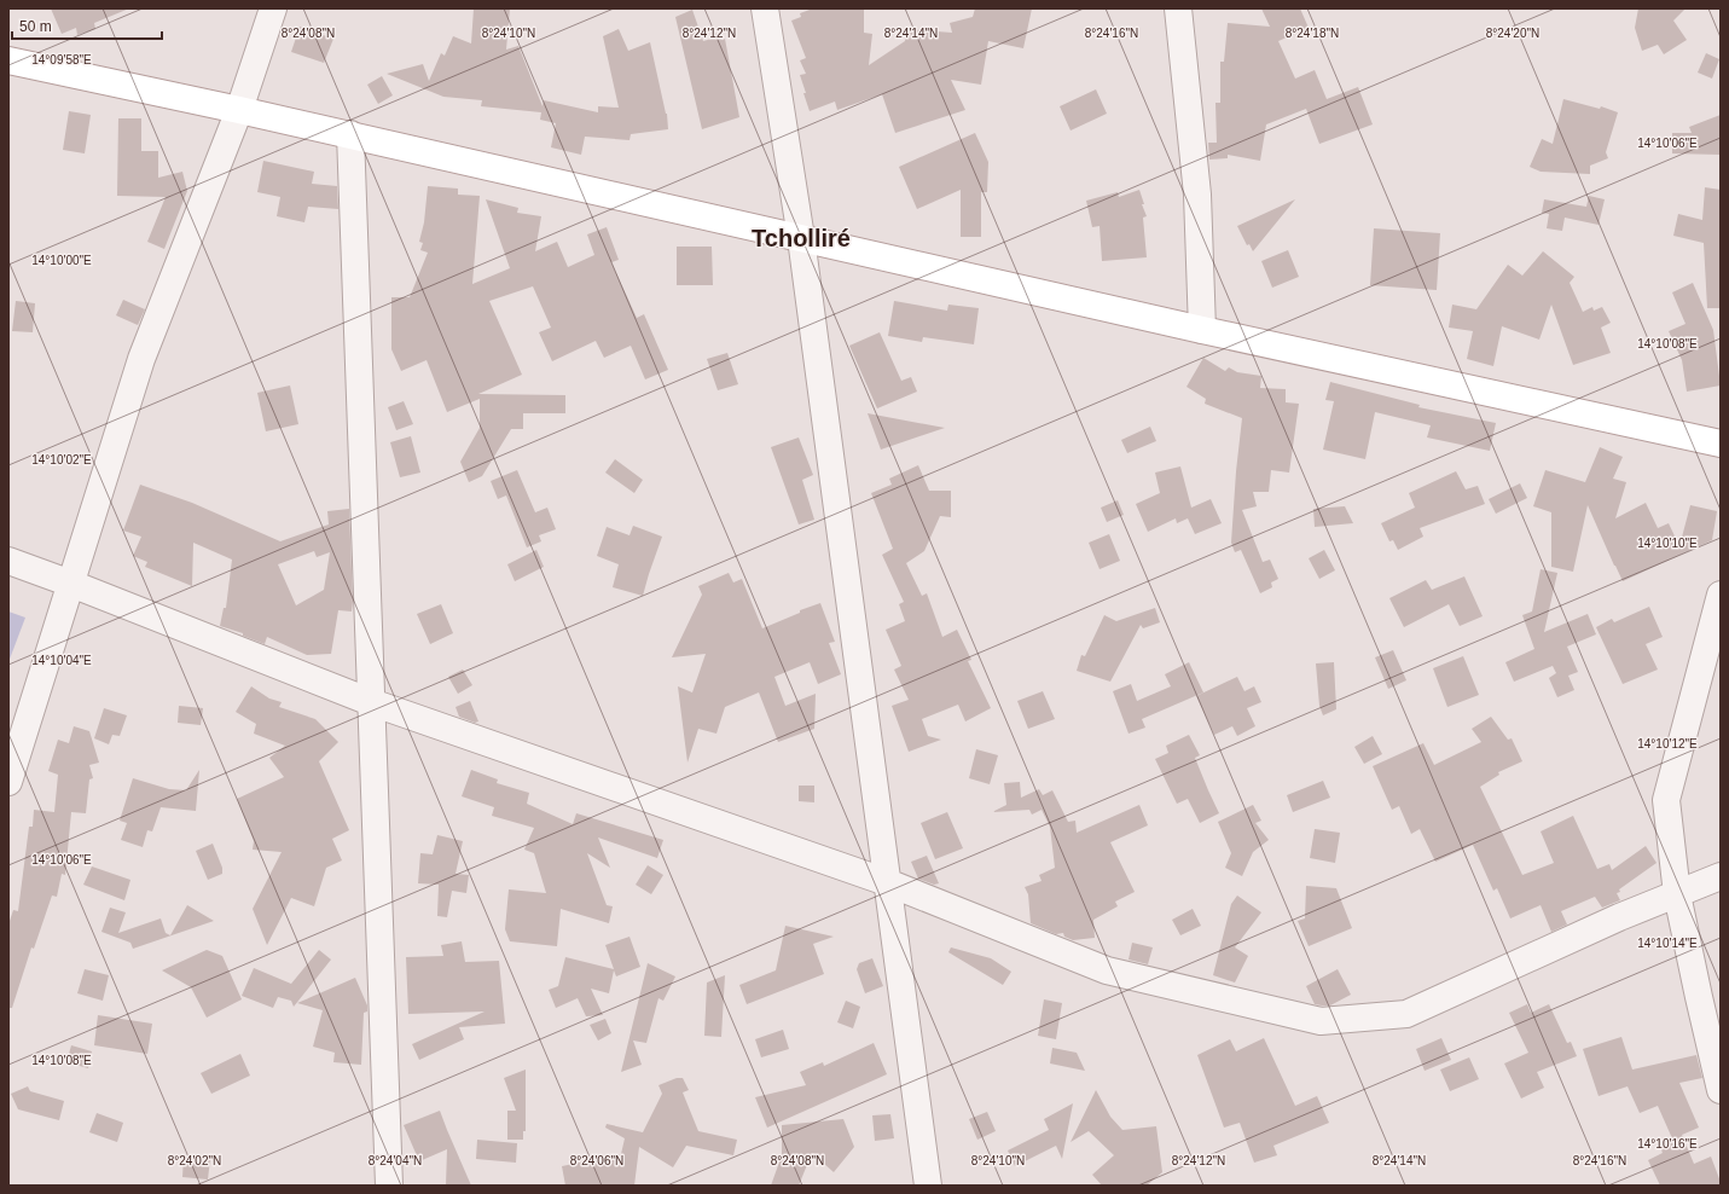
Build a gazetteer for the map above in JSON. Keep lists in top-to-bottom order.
{
  "districts": ["Tcholliré"],
  "scale_bar": "50 m",
  "coordinates": [
    "8°24'08\"N",
    "8°24'10\"N",
    "8°24'12\"N",
    "8°24'14\"N",
    "8°24'16\"N",
    "8°24'18\"N",
    "8°24'20\"N",
    "14°09'58\"E",
    "14°10'06\"E",
    "14°10'00\"E",
    "14°10'08\"E",
    "14°10'02\"E",
    "14°10'10\"E",
    "14°10'04\"E",
    "14°10'12\"E",
    "14°10'14\"E",
    "14°10'16\"E",
    "8°24'02\"N",
    "8°24'04\"N",
    "8°24'06\"N"
  ]
}
